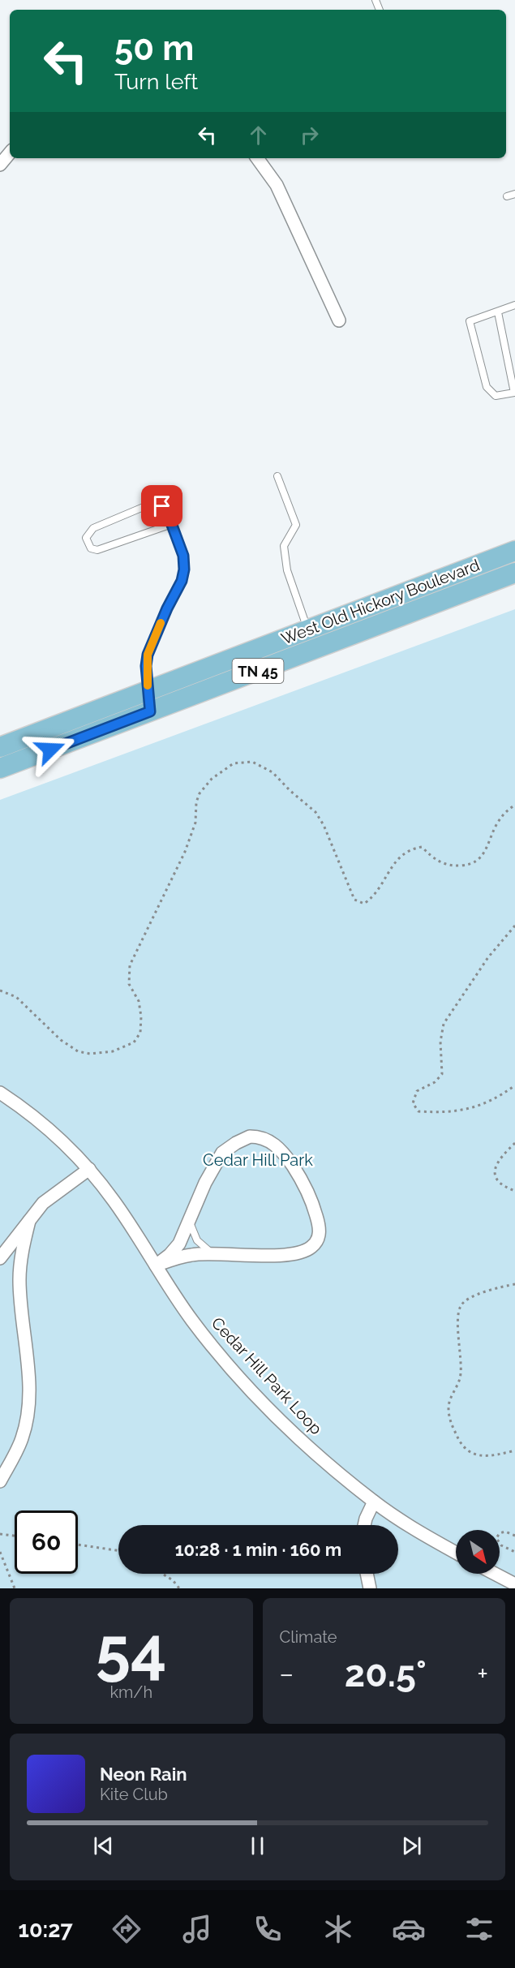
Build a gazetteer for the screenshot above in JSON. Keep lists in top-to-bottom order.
{
  "streets": {
    "main road": ["West Old Hickory Boulevard", "TN 45"],
    "street": ["Cedar Hill Park Loop"]
  },
  "parks": ["Cedar Hill Park"],
  "north": "bottom right",
  "page": {
    "turn": ["50 m", "Turn left"],
    "limit": "60",
    "trip": "10:28 · 1 min · 160 m",
    "tile": [
      ["54", "km/h"],
      "Climate"
    ],
    "heat": ["−", "20.5°", "+"],
    "song": ["Neon Rain", "Kite Club"],
    "tabs": "10:27"
  }
}
